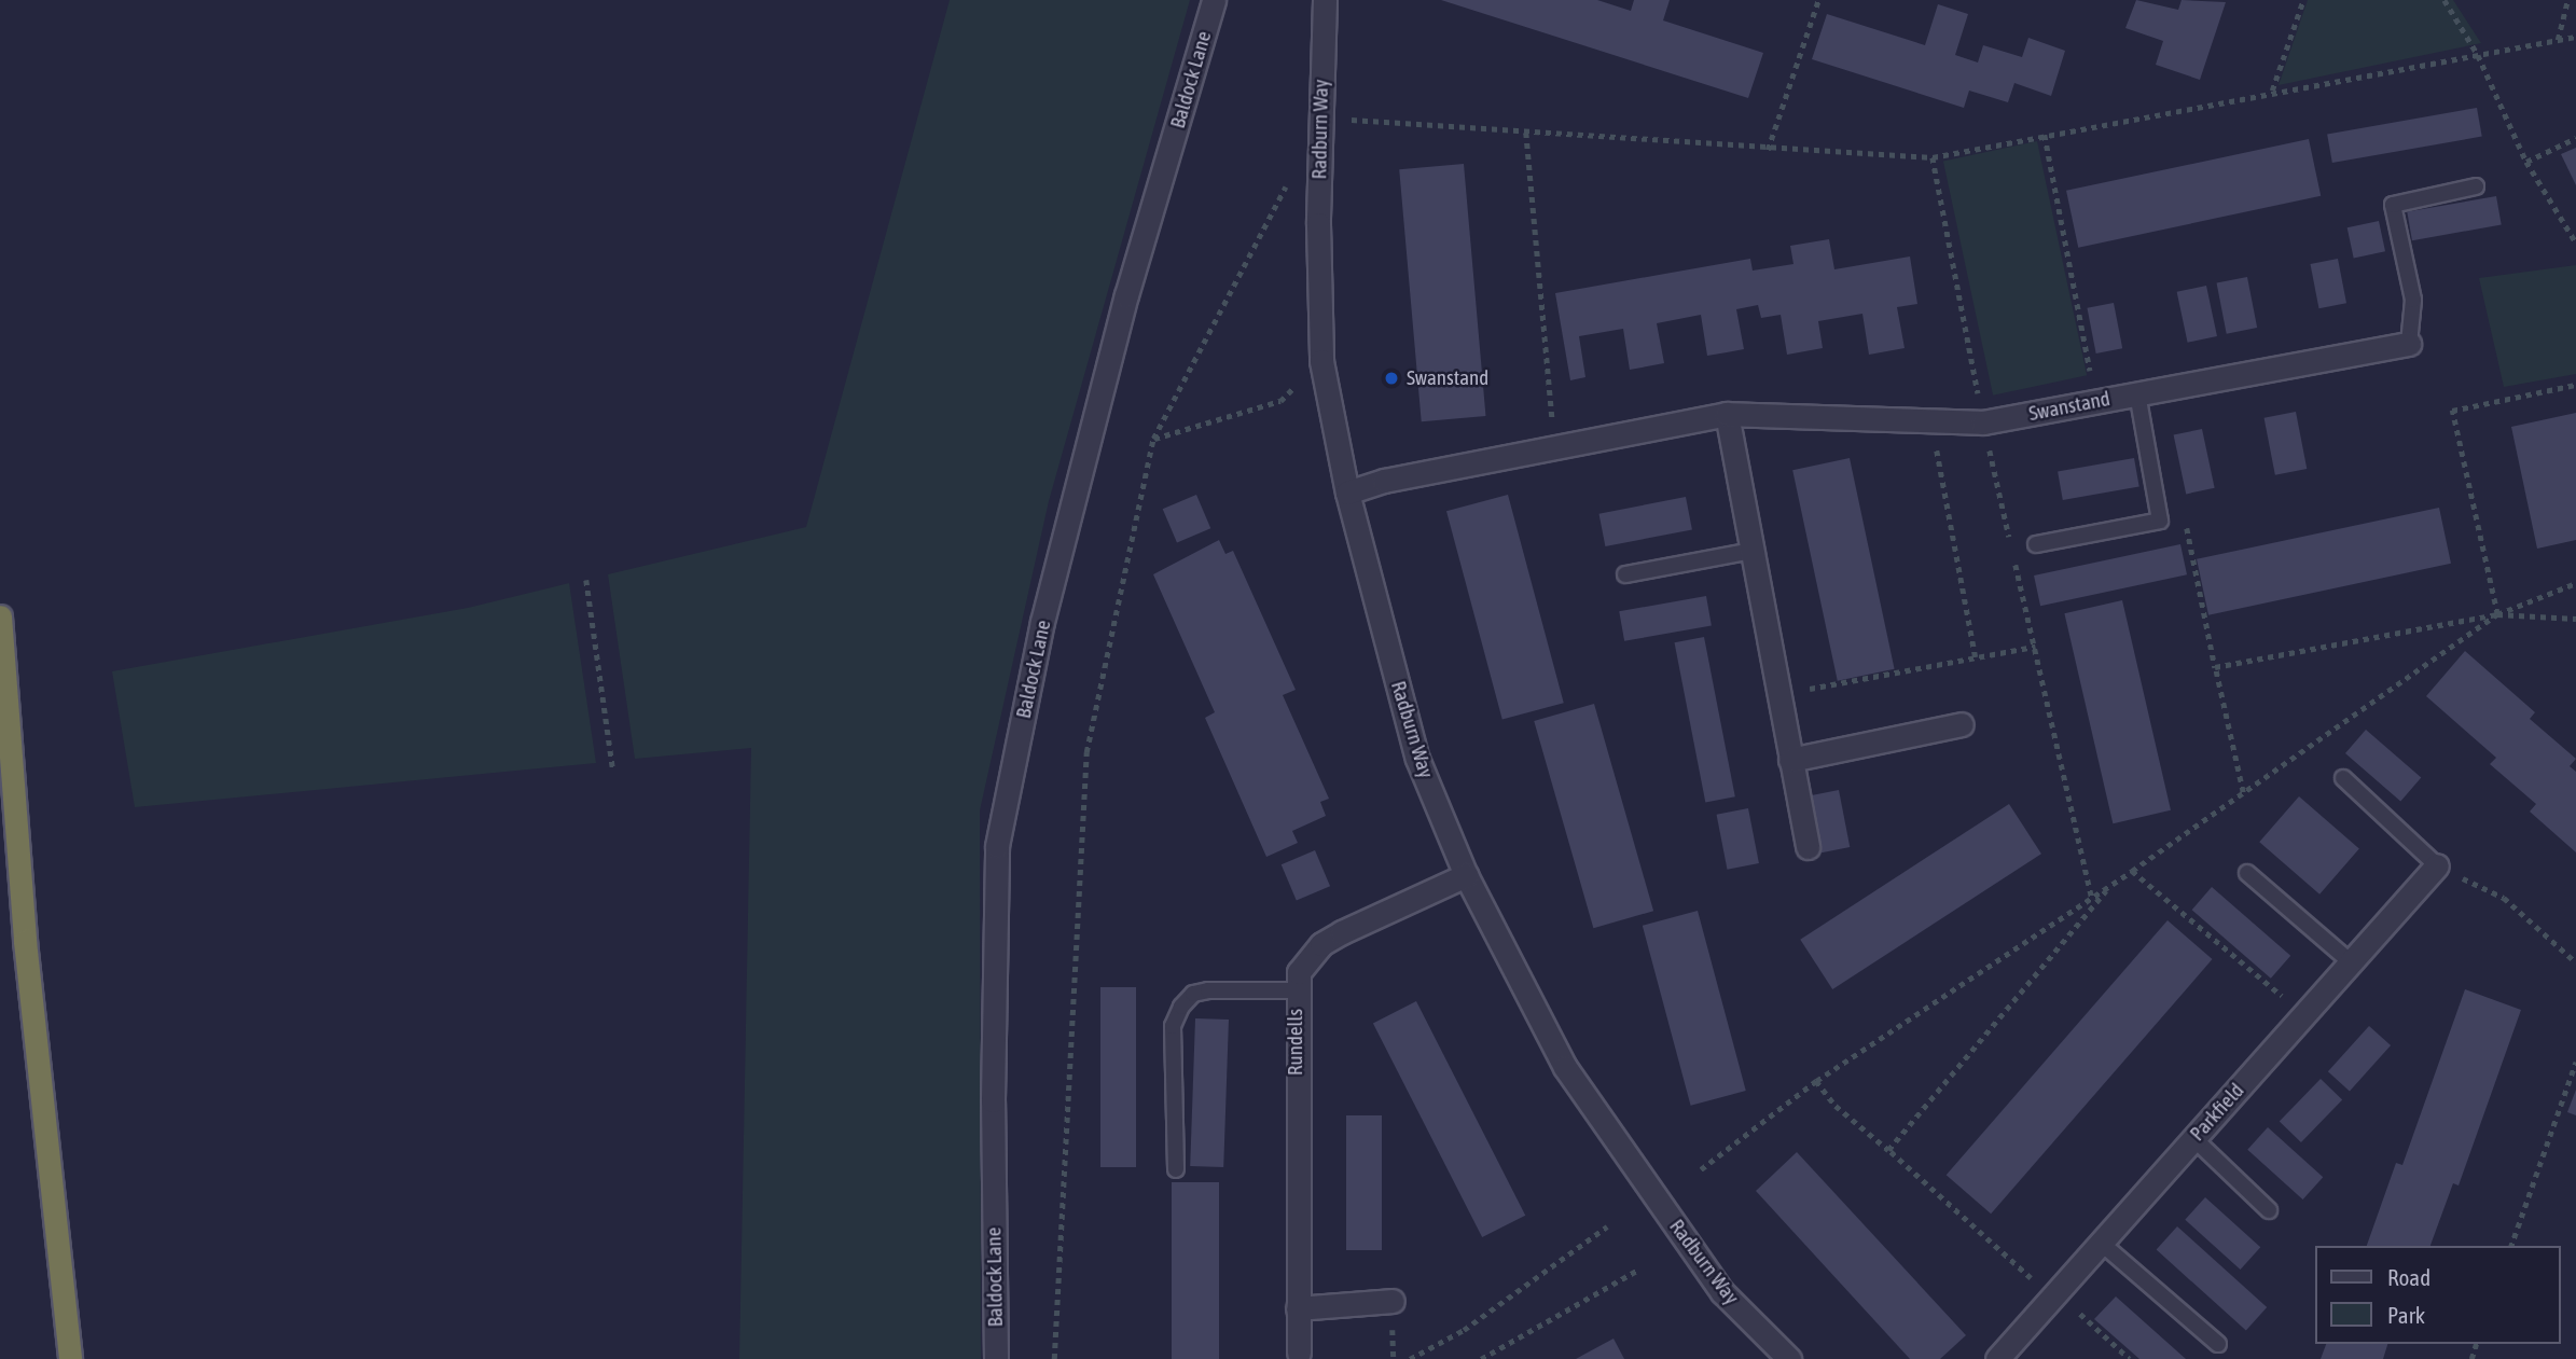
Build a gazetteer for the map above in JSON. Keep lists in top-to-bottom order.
{
  "streets": {
    "street": [
      "Baldock Lane",
      "Radburn Way",
      "Swanstand",
      "Rundells",
      "Parkfield"
    ]
  },
  "crossings": [
    ["Radburn Way", "Swanstand"],
    ["Radburn Way", "Rundells"]
  ],
  "places": ["Swanstand"],
  "legend": ["Road", "Park"]
}
